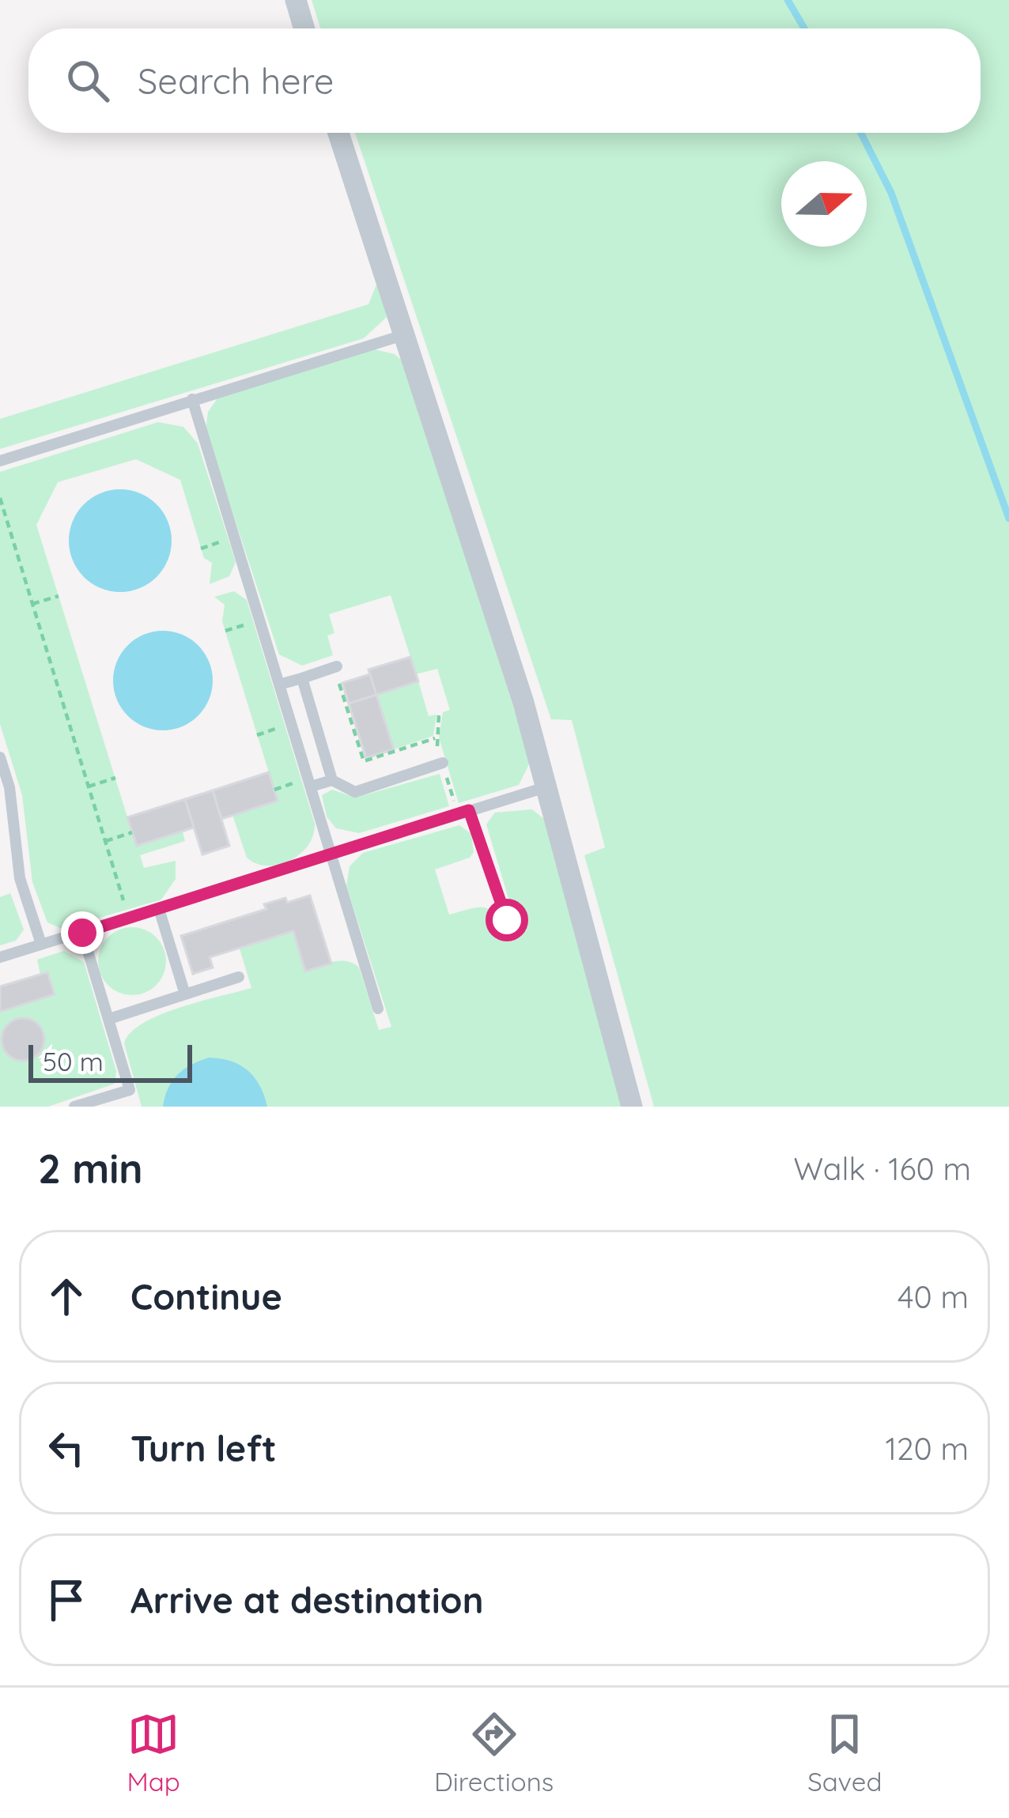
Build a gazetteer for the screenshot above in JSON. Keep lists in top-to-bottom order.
{
  "scale_bar": "50 m",
  "north": "right",
  "page": {
    "search": "Search here",
    "scale": "50 m",
    "heading": ["2 min", "Walk · 160 m"],
    "list": [
      ["Continue", "40 m"],
      ["Turn left", "120 m"],
      "Arrive at destination"
    ],
    "nav": ["Map", "Directions", "Saved"]
  }
}
